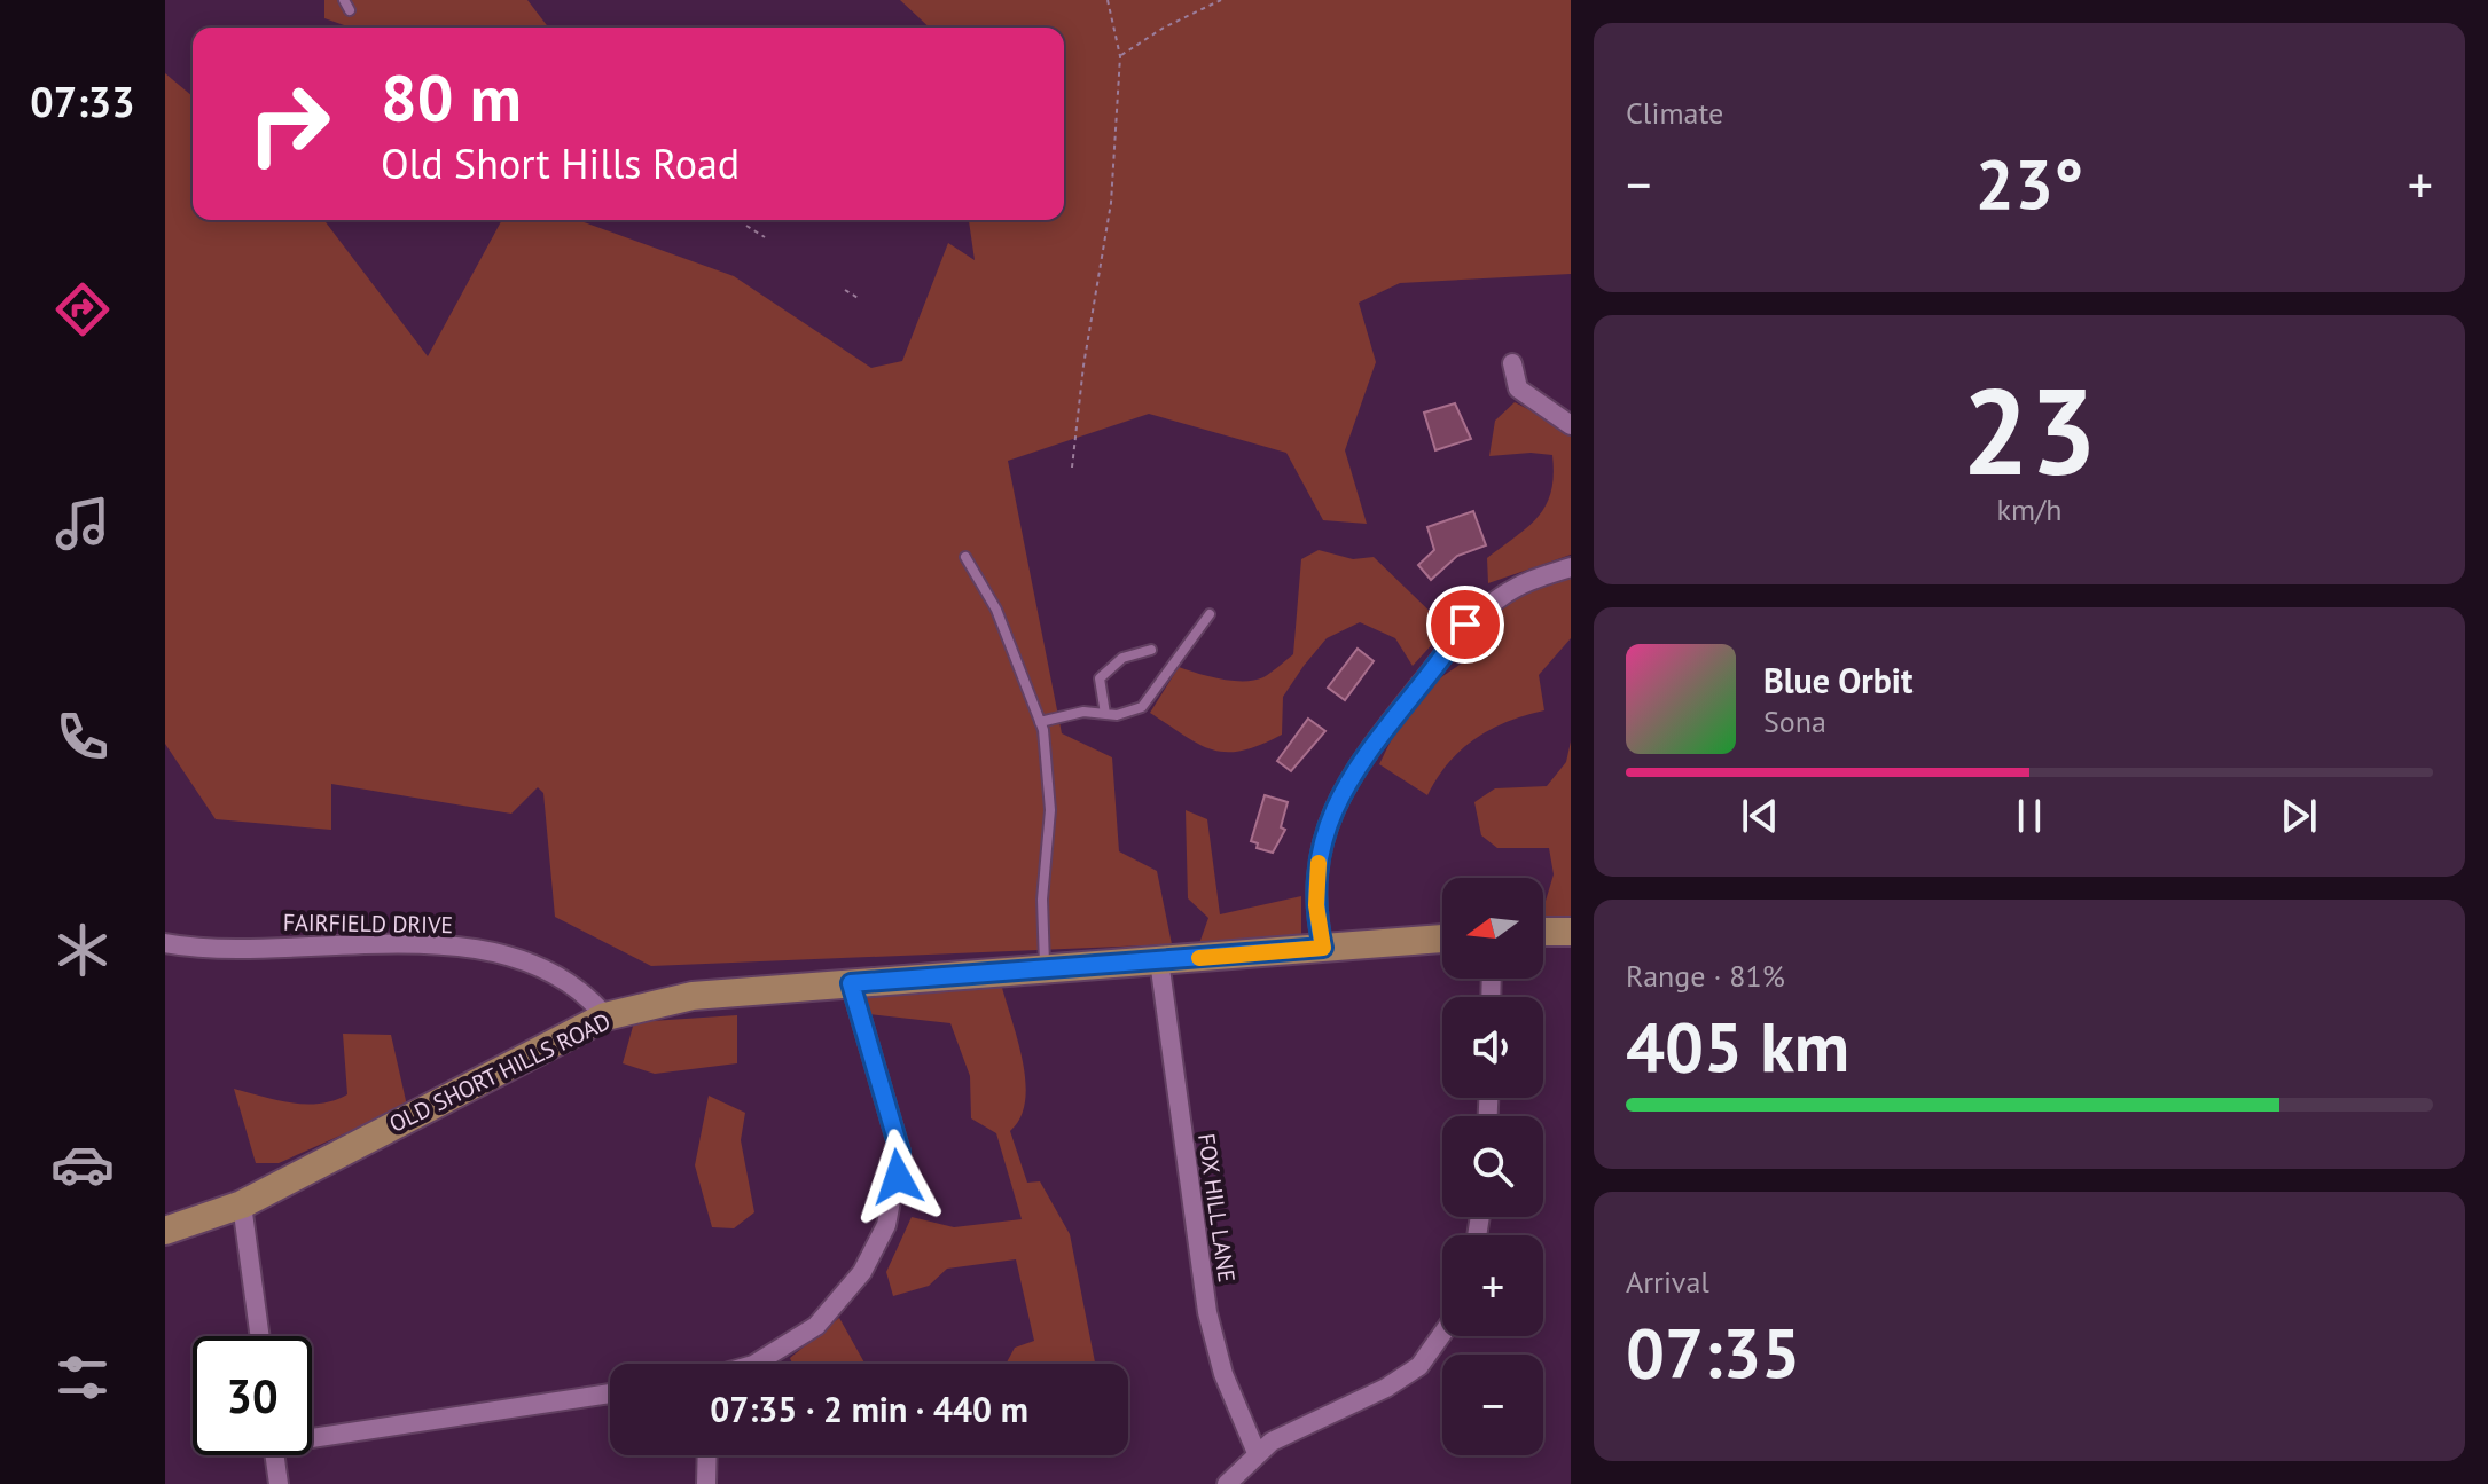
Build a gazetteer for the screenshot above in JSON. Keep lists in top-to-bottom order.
{
  "streets": {
    "main road": ["OLD SHORT HILLS ROAD"],
    "street": ["FAIRFIELD DRIVE", "FOX HILL LANE"]
  },
  "crossings": [
    ["FAIRFIELD DRIVE", "OLD SHORT HILLS ROAD"],
    ["OLD SHORT HILLS ROAD", "FOX HILL LANE"]
  ],
  "north": "left",
  "page": {
    "tabs": "07:33",
    "tile": [
      "Climate",
      ["23", "km/h"],
      ["Range · 81%", "405 km"],
      ["Arrival", "07:35"]
    ],
    "turn": ["80 m", "Old Short Hills Road"],
    "heat": ["−", "23°", "+"],
    "song": ["Blue Orbit", "Sona"],
    "map_buttons": ["+", "−"],
    "limit": "30",
    "trip": "07:35 · 2 min · 440 m"
  }
}
